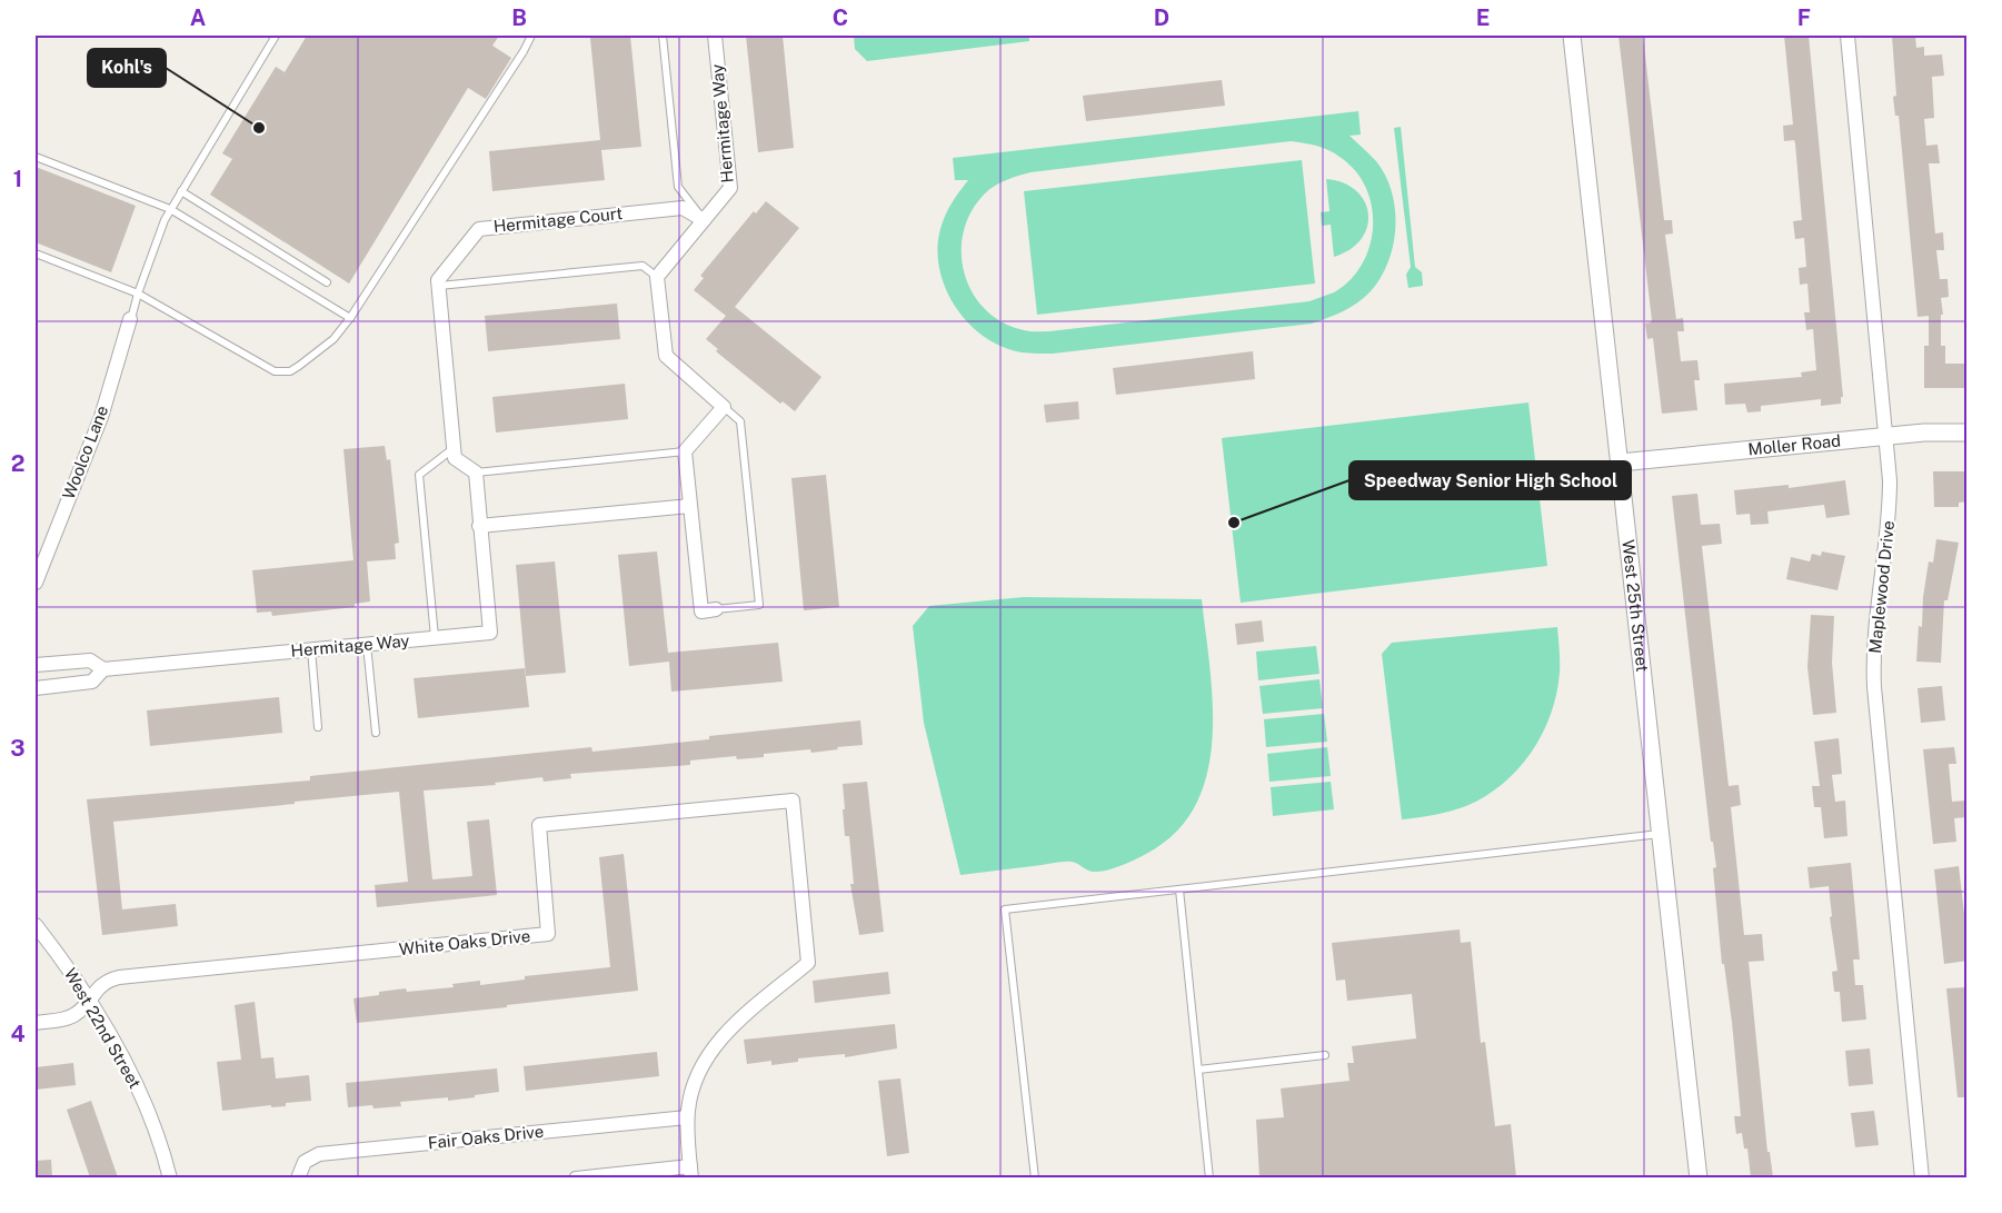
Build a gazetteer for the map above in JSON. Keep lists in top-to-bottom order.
{
  "streets": {
    "street": [
      "Hermitage Way",
      "Hermitage Court",
      "Moller Road",
      "Woolco Lane",
      "Maplewood Drive",
      "West 25th Street",
      "White Oaks Drive",
      "West 22nd Street",
      "Fair Oaks Drive"
    ]
  },
  "crossings": [
    ["Hermitage Way", "Hermitage Court"],
    ["Moller Road", "Maplewood Drive"],
    ["Moller Road", "West 25th Street"],
    ["White Oaks Drive", "West 22nd Street"],
    ["White Oaks Drive", "Fair Oaks Drive"]
  ],
  "places": ["Kohl's", "Speedway Senior High School"],
  "grid": {
    "columns": [
      "A",
      "B",
      "C",
      "D",
      "E",
      "F"
    ],
    "rows": [
      "1",
      "2",
      "3",
      "4"
    ]
  }
}
